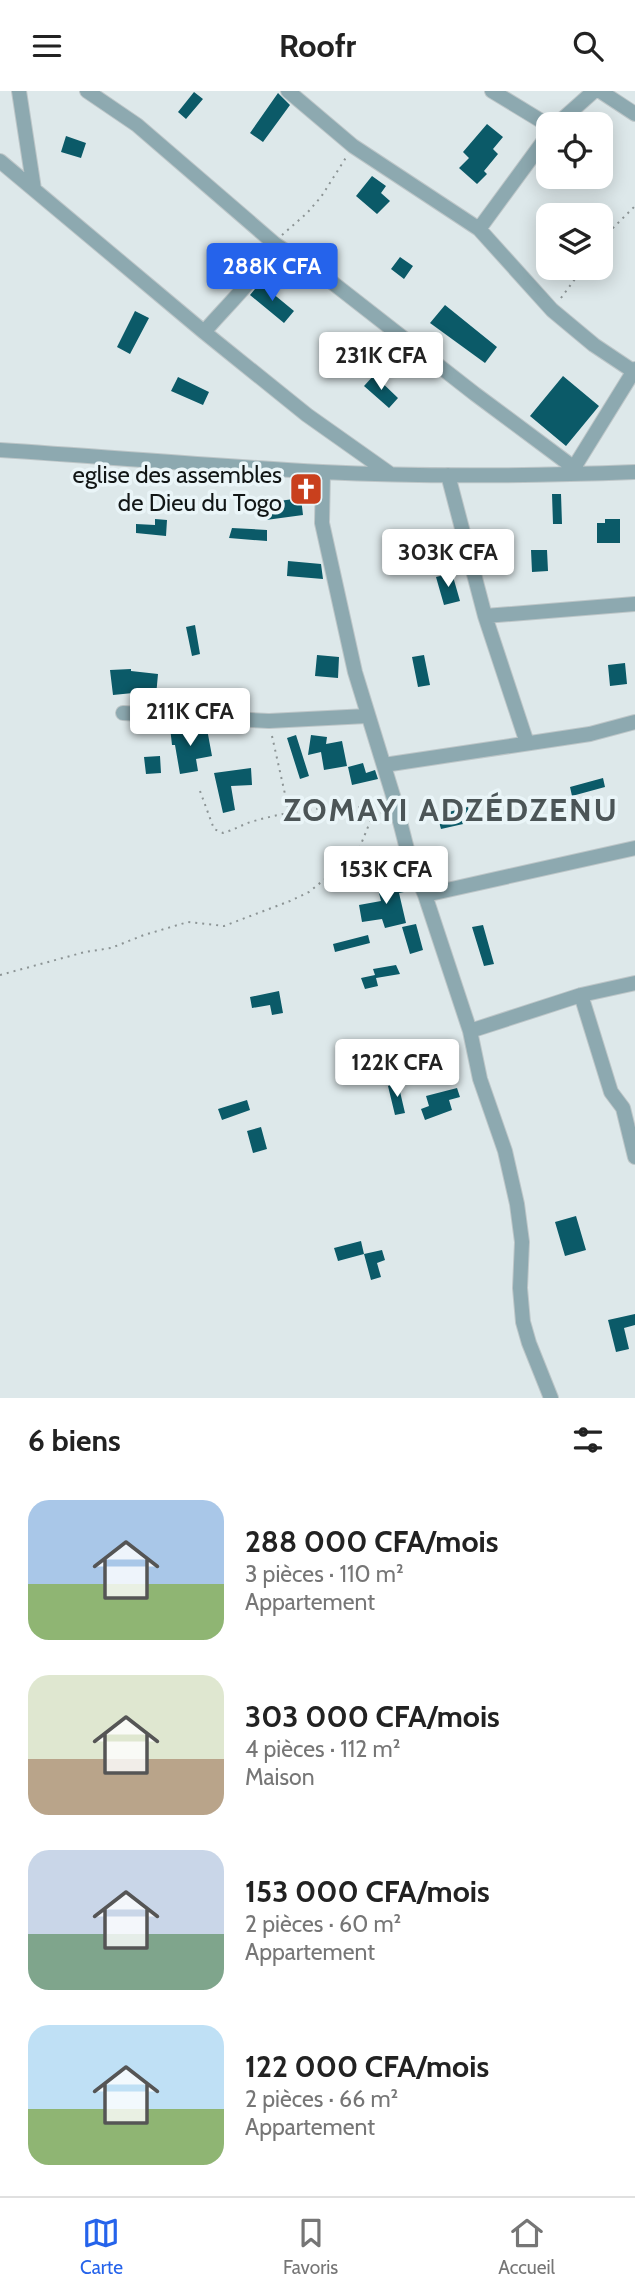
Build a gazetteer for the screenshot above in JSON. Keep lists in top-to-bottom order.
{
  "districts": ["ZOMAYI ADZÉDZENU"],
  "places": {
    "church": ["eglise des assembles de Dieu du Togo"]
  },
  "page": {
    "header": "Roofr",
    "price": [
      "288K CFA",
      "231K CFA",
      "303K CFA",
      "211K CFA",
      "153K CFA",
      "122K CFA"
    ],
    "heading": "6 biens",
    "list": [
      {
        "name": "288 000 CFA/mois",
        "note": "3 pièces · 110 m² · Appartement"
      },
      {
        "name": "303 000 CFA/mois",
        "note": "4 pièces · 112 m² · Maison"
      },
      {
        "name": "153 000 CFA/mois",
        "note": "2 pièces · 60 m² · Appartement"
      },
      {
        "name": "122 000 CFA/mois",
        "note": "2 pièces · 66 m² · Appartement"
      }
    ],
    "tabs": ["Carte", "Favoris", "Accueil"]
  }
}
